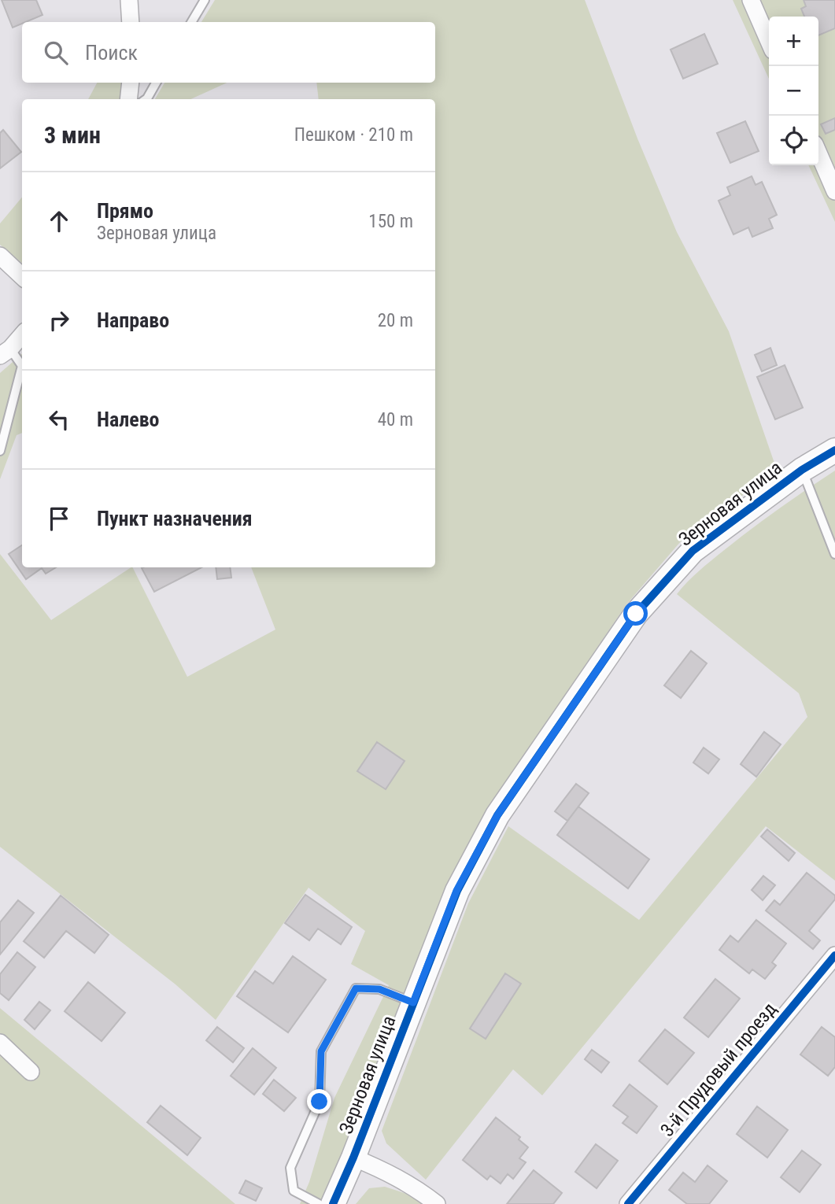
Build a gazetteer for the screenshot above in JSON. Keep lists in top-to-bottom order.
{
  "streets": {
    "street": ["Зерновая улица", "3-й Прудовый проезд"]
  },
  "page": {
    "map_buttons": ["+", "−"],
    "search": "Поиск",
    "heading": ["3 мин", "Пешком · 210 m"],
    "list": [
      ["Прямо", "Зерновая улица", "150 m"],
      ["Направо", "20 m"],
      ["Налево", "40 m"],
      "Пункт назначения"
    ]
  }
}
